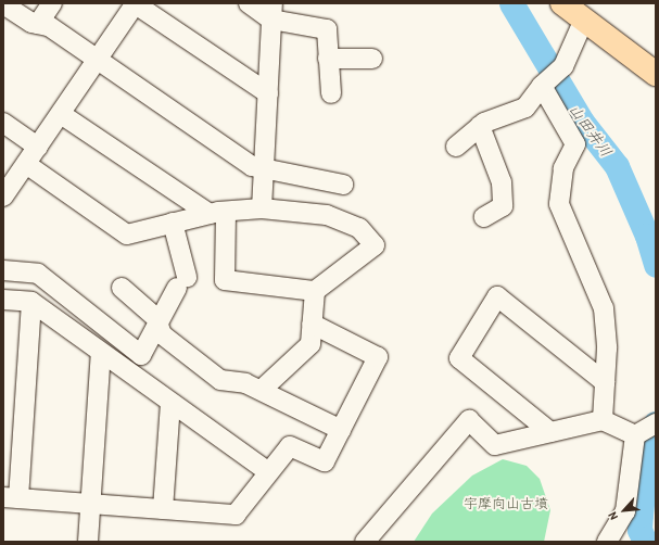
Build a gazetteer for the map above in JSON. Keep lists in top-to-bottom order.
{
  "water": ["山田井川"],
  "parks": ["宇摩向山古墳"],
  "north": "bottom left"
}
